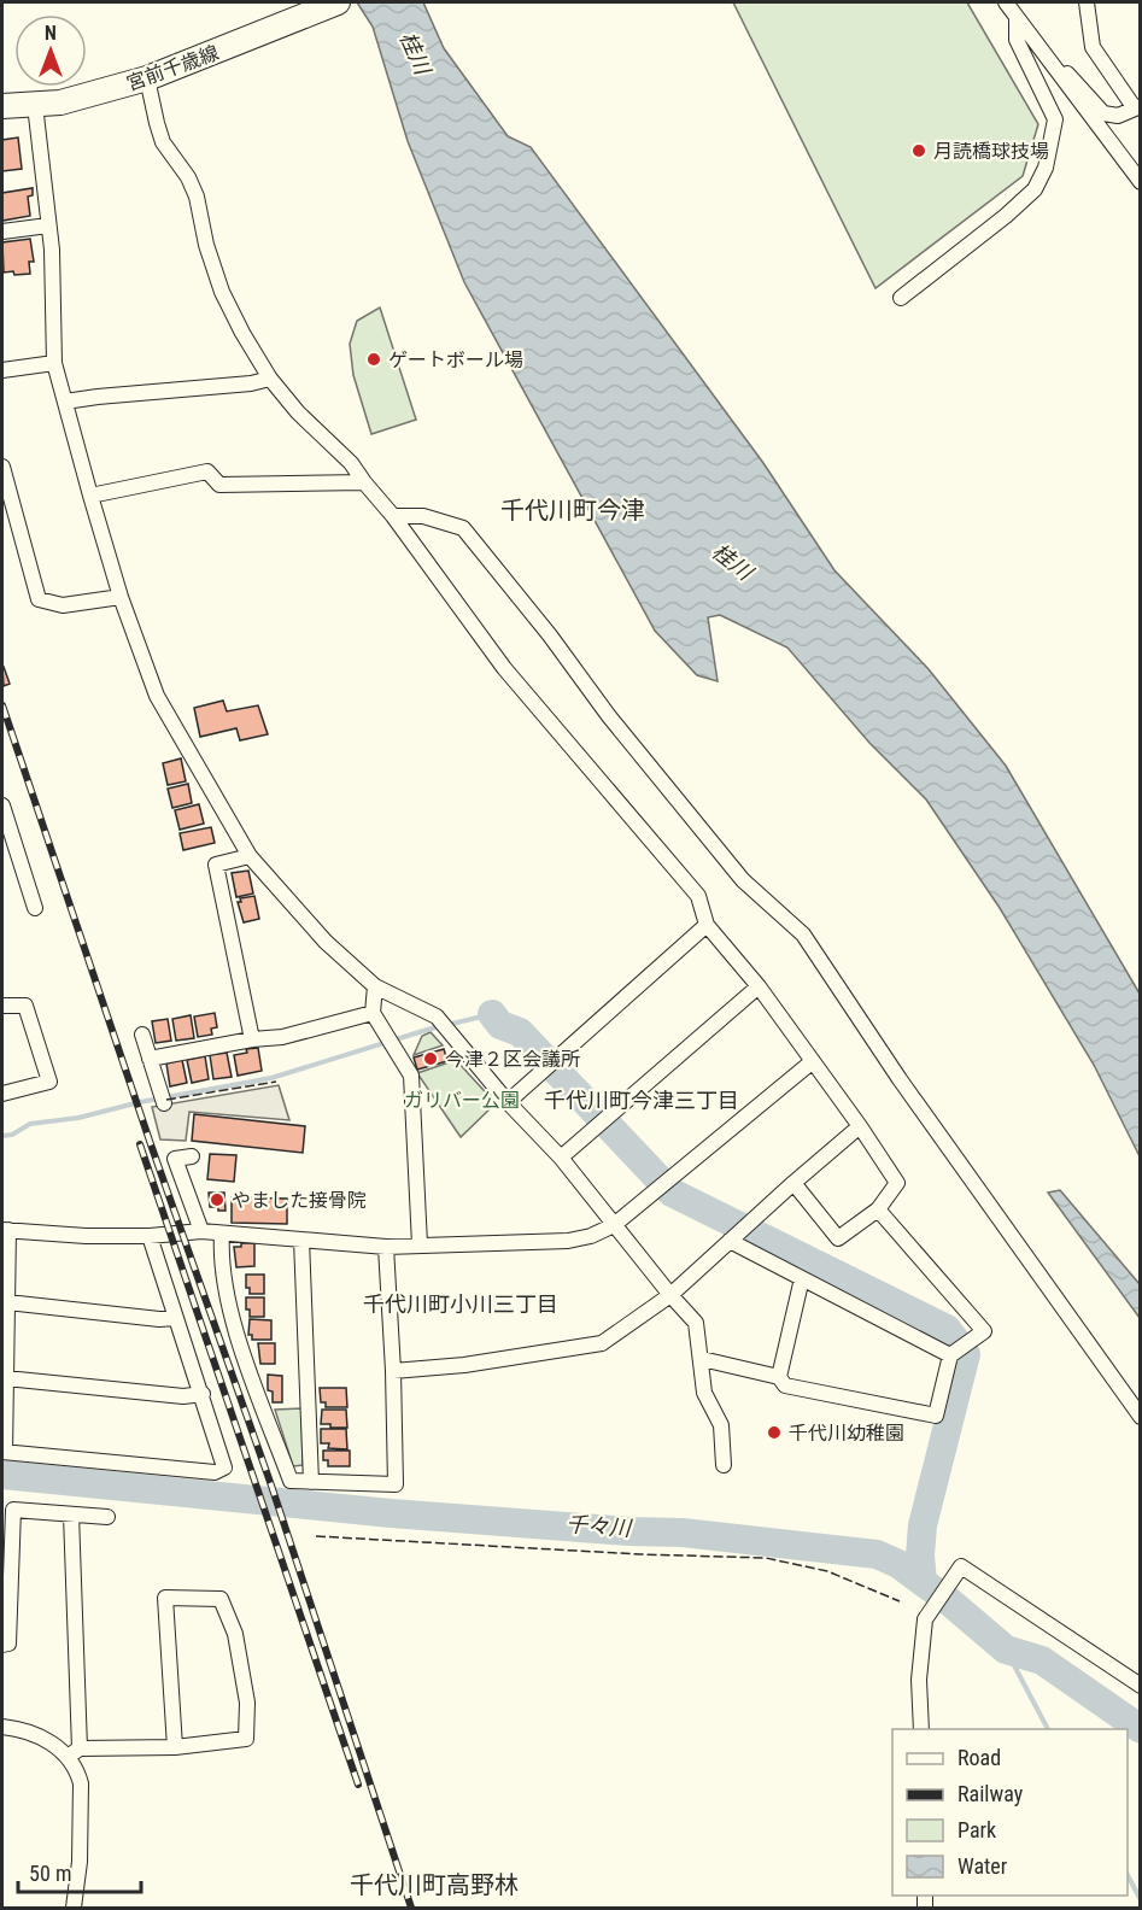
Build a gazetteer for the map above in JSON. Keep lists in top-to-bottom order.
{
  "streets": {
    "main road": ["宮前千歳線"]
  },
  "districts": [
    "千代川町今津",
    "千代川町今津三丁目",
    "千代川町小川三丁目",
    "千代川町高野林"
  ],
  "water": ["桂川", "千々川"],
  "parks": ["ガリバー公園"],
  "places": [
    "月読橋球技場",
    "ゲートボール場",
    "今津２区会議所",
    "やました接骨院",
    "千代川幼稚園"
  ],
  "legend": [
    "Road",
    "Railway",
    "Park",
    "Water"
  ],
  "scale_bar": "50 m",
  "north": "top"
}
